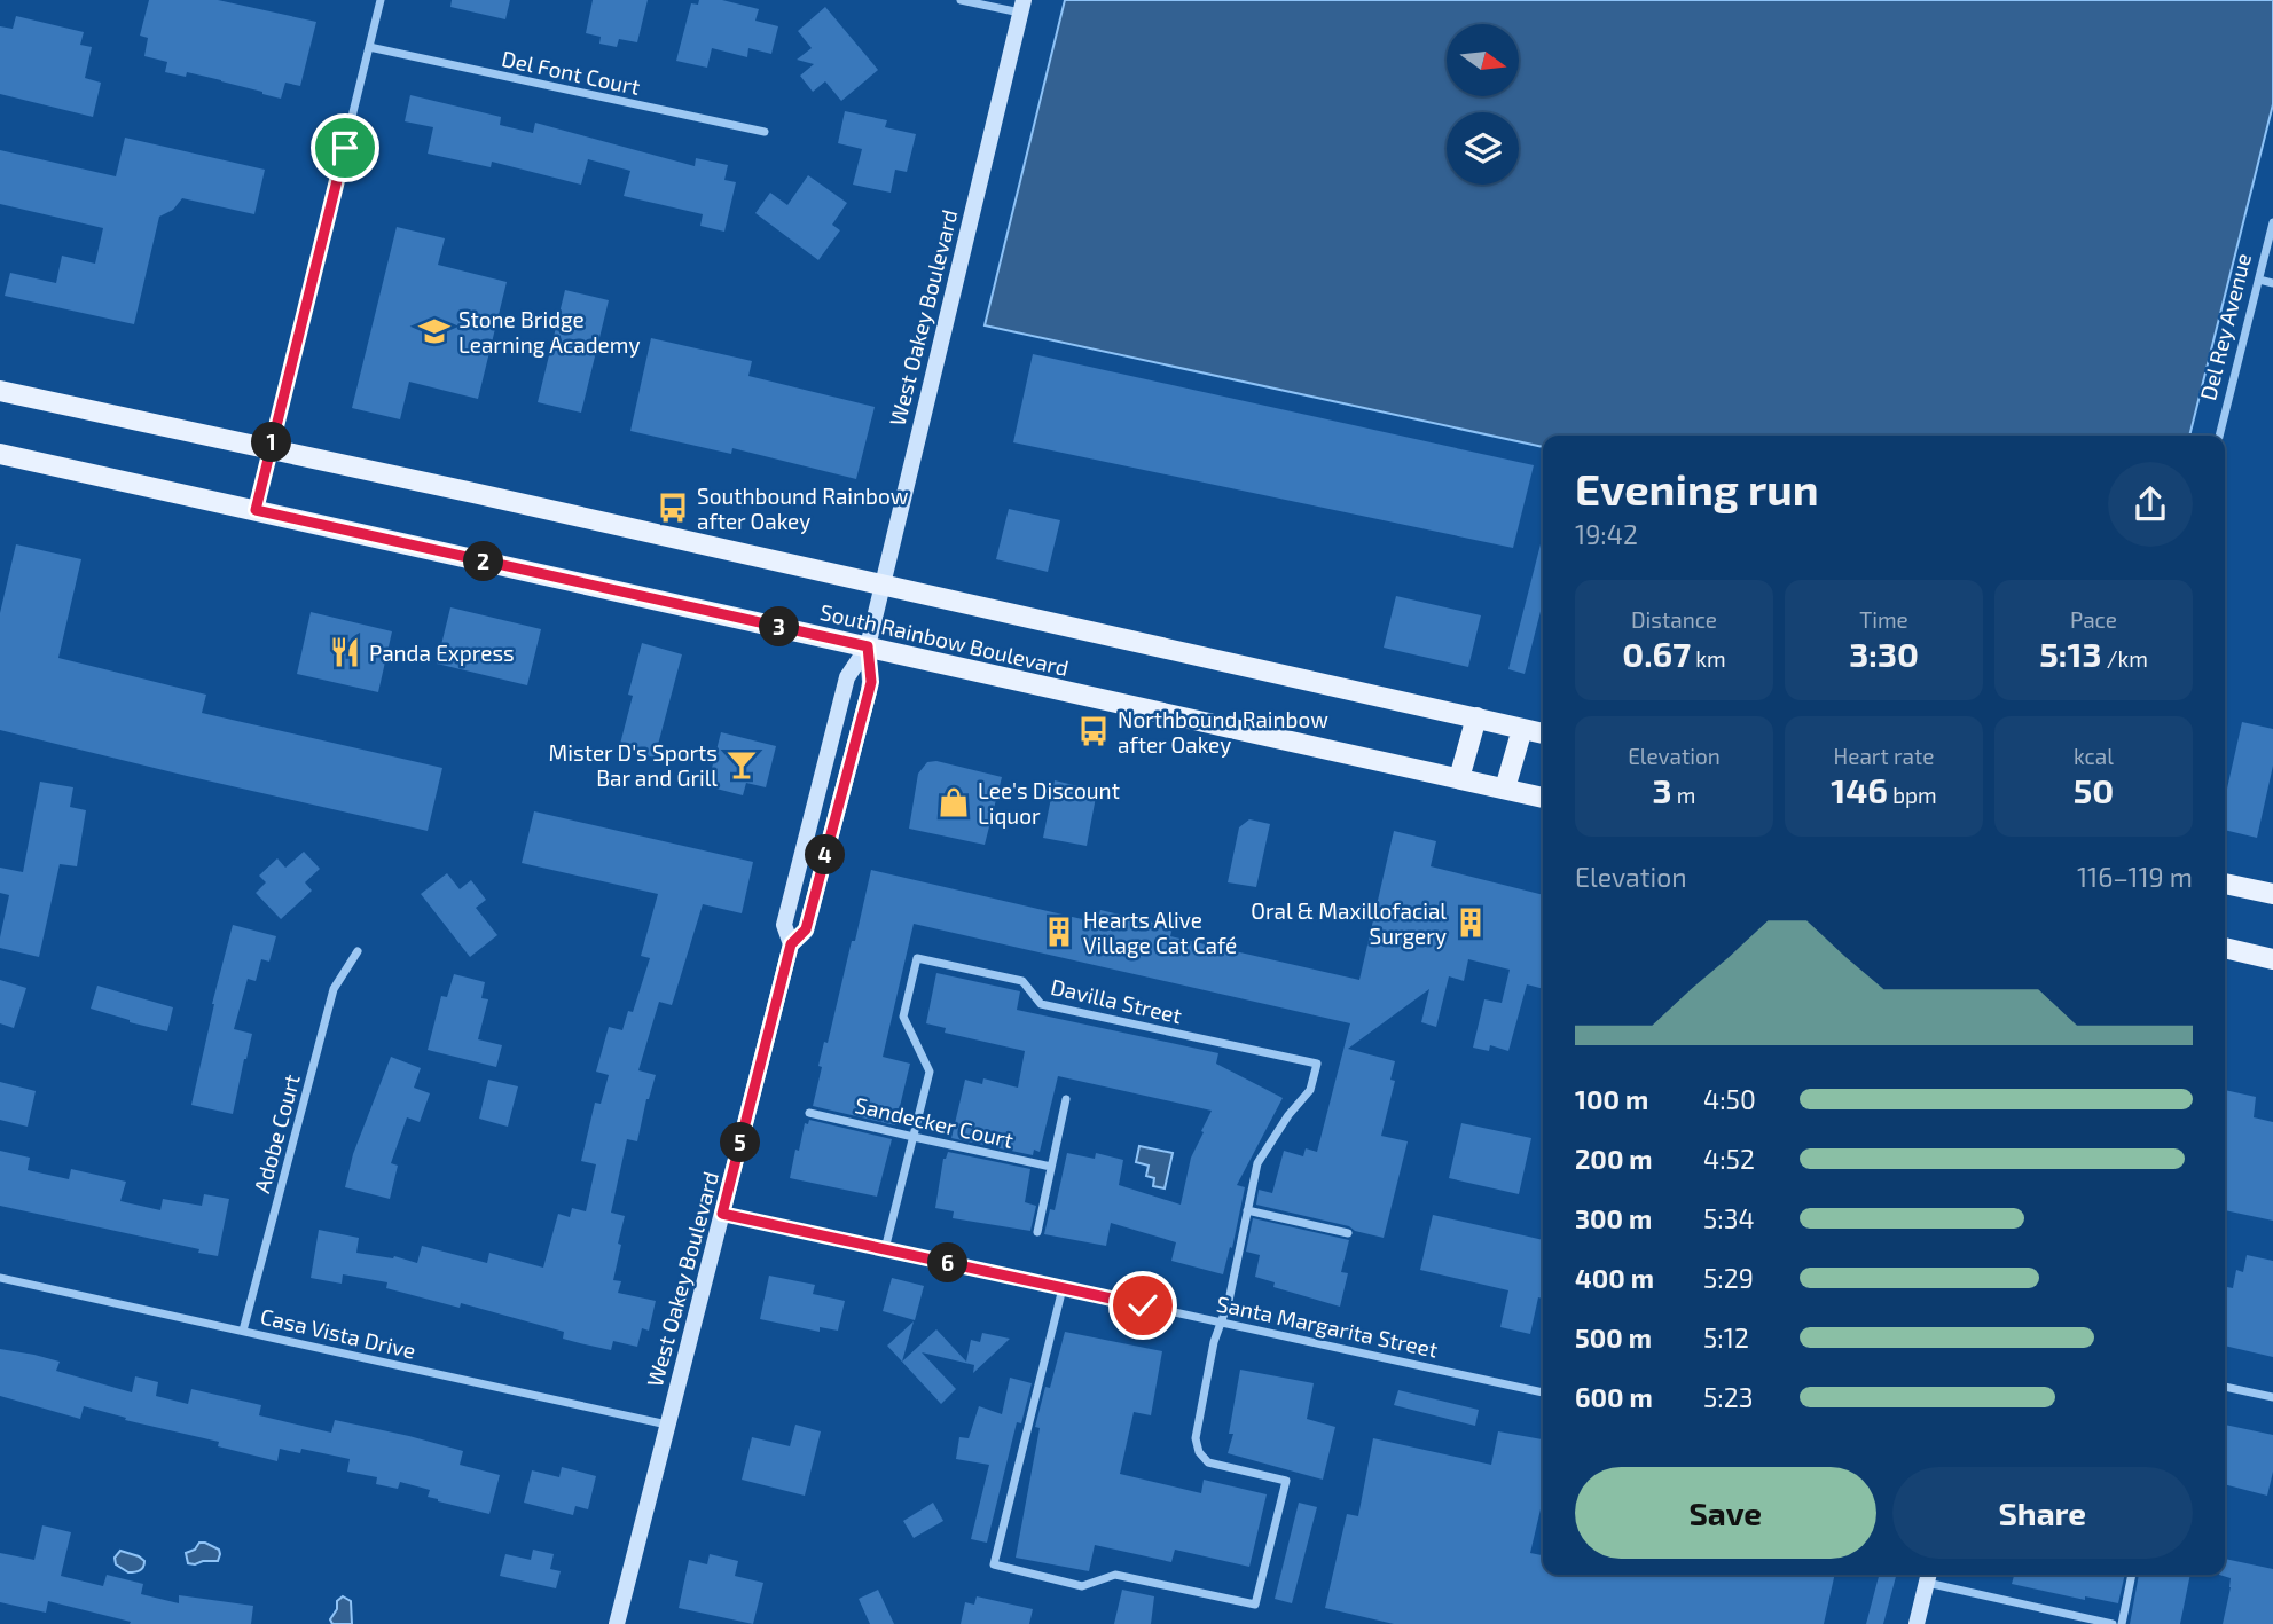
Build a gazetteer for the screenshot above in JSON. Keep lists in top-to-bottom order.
{
  "streets": {
    "main road": ["West Oakey Boulevard", "South Rainbow Boulevard"],
    "street": [
      "Del Font Court",
      "Del Rey Avenue",
      "Davilla Street",
      "Sandecker Court",
      "Adobe Court",
      "Santa Margarita Street",
      "Casa Vista Drive"
    ]
  },
  "crossings": [
    ["West Oakey Boulevard", "South Rainbow Boulevard"],
    ["West Oakey Boulevard", "Santa Margarita Street"],
    ["West Oakey Boulevard", "Casa Vista Drive"],
    ["Davilla Street", "Sandecker Court"],
    ["Adobe Court", "Casa Vista Drive"]
  ],
  "places": {
    "school or university": ["Stone Bridge Learning Academy"],
    "bus stop": ["Southbound Rainbow after Oakey", "Northbound Rainbow after Oakey"],
    "restaurant": ["Panda Express"],
    "bar": ["Mister D's Sports Bar and Grill"],
    "shop": ["Lee's Discount Liquor"],
    "building": ["Oral & Maxillofacial Surgery", "Hearts Alive Village Cat Café"]
  },
  "north": "right",
  "page": {
    "pins": [
      "1",
      "2",
      "3",
      "4",
      "5",
      "6"
    ],
    "heading": ["Evening run", "19:42"],
    "stats": [
      ["Distance", "0.67 km"],
      ["Time", "3:30"],
      ["Pace", "5:13 /km"],
      ["Elevation", "3 m"],
      ["Heart rate", "146 bpm"],
      ["kcal", "50"]
    ],
    "chart": ["Elevation", "116–119 m"],
    "list": [
      {
        "name": "100 m",
        "note": "4:50"
      },
      {
        "name": "200 m",
        "note": "4:52"
      },
      {
        "name": "300 m",
        "note": "5:34"
      },
      {
        "name": "400 m",
        "note": "5:29"
      },
      {
        "name": "500 m",
        "note": "5:12"
      },
      {
        "name": "600 m",
        "note": "5:23"
      }
    ],
    "buttons": ["Save", "Share"]
  }
}
